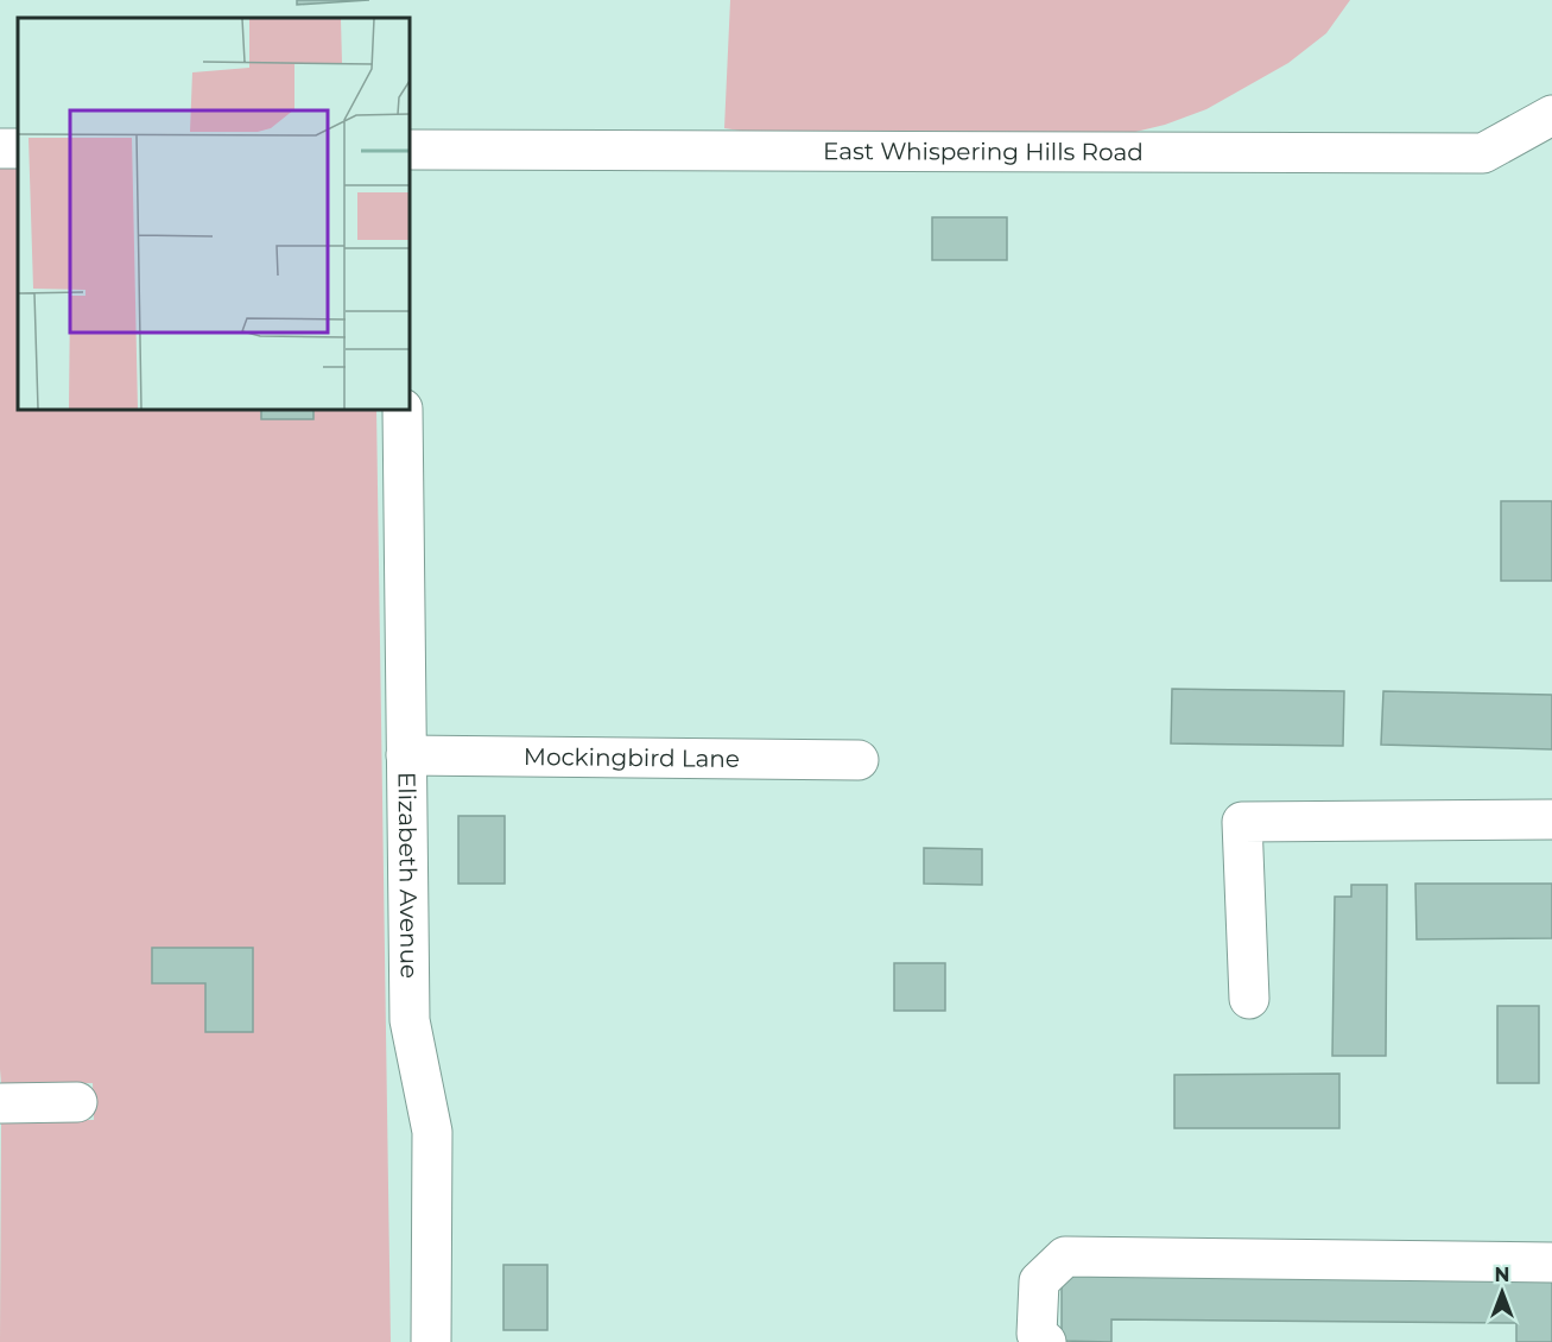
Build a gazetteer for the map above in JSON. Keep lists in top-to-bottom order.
{
  "streets": {
    "street": ["East Whispering Hills Road", "Mockingbird Lane", "Elizabeth Avenue"]
  },
  "crossings": [
    ["Mockingbird Lane", "Elizabeth Avenue"]
  ],
  "north": "top"
}
